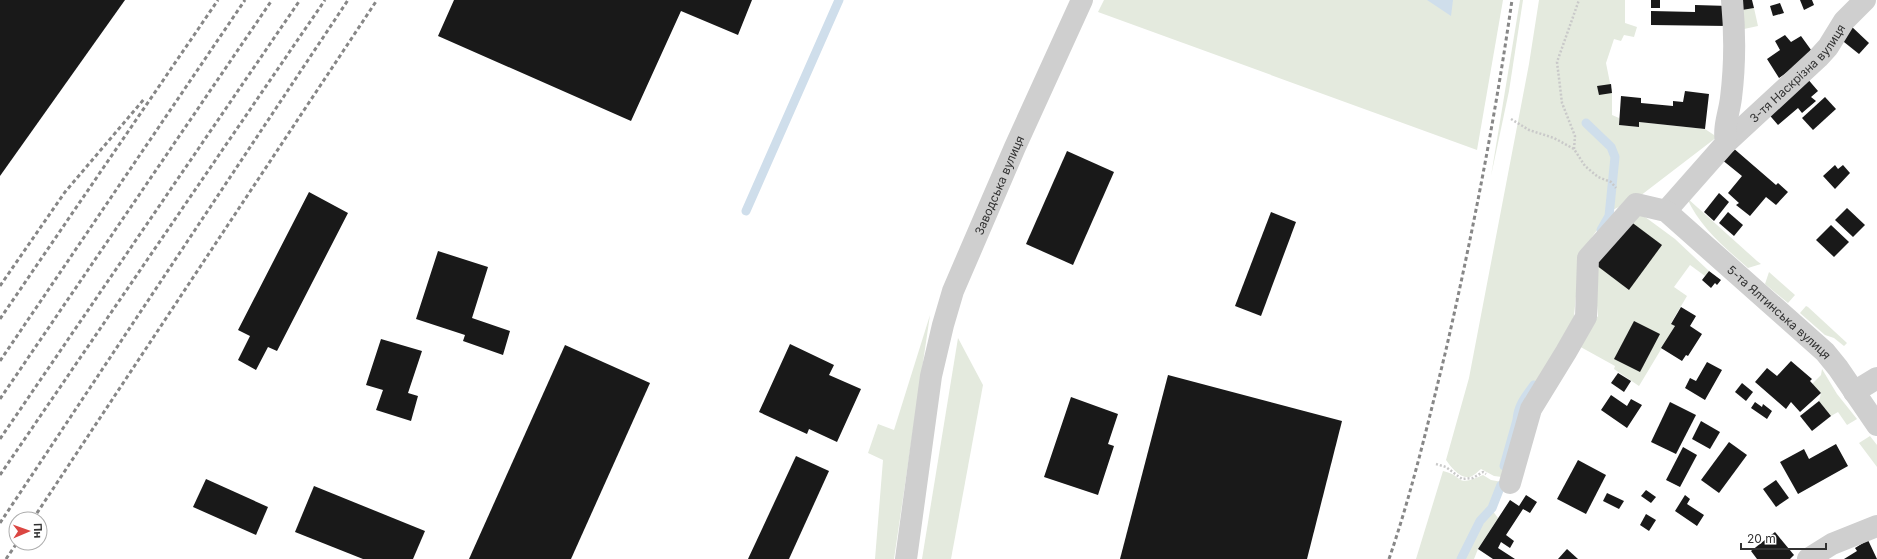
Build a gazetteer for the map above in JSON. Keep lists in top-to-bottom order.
{
  "streets": {
    "street": ["3-тя Наскрізна вулиця", "Заводська вулиця", "5-та Ялтинська вулиця"]
  },
  "crossings": [
    ["3-тя Наскрізна вулиця", "5-та Ялтинська вулиця"]
  ],
  "scale_bar": "20 m",
  "north": "right"
}
